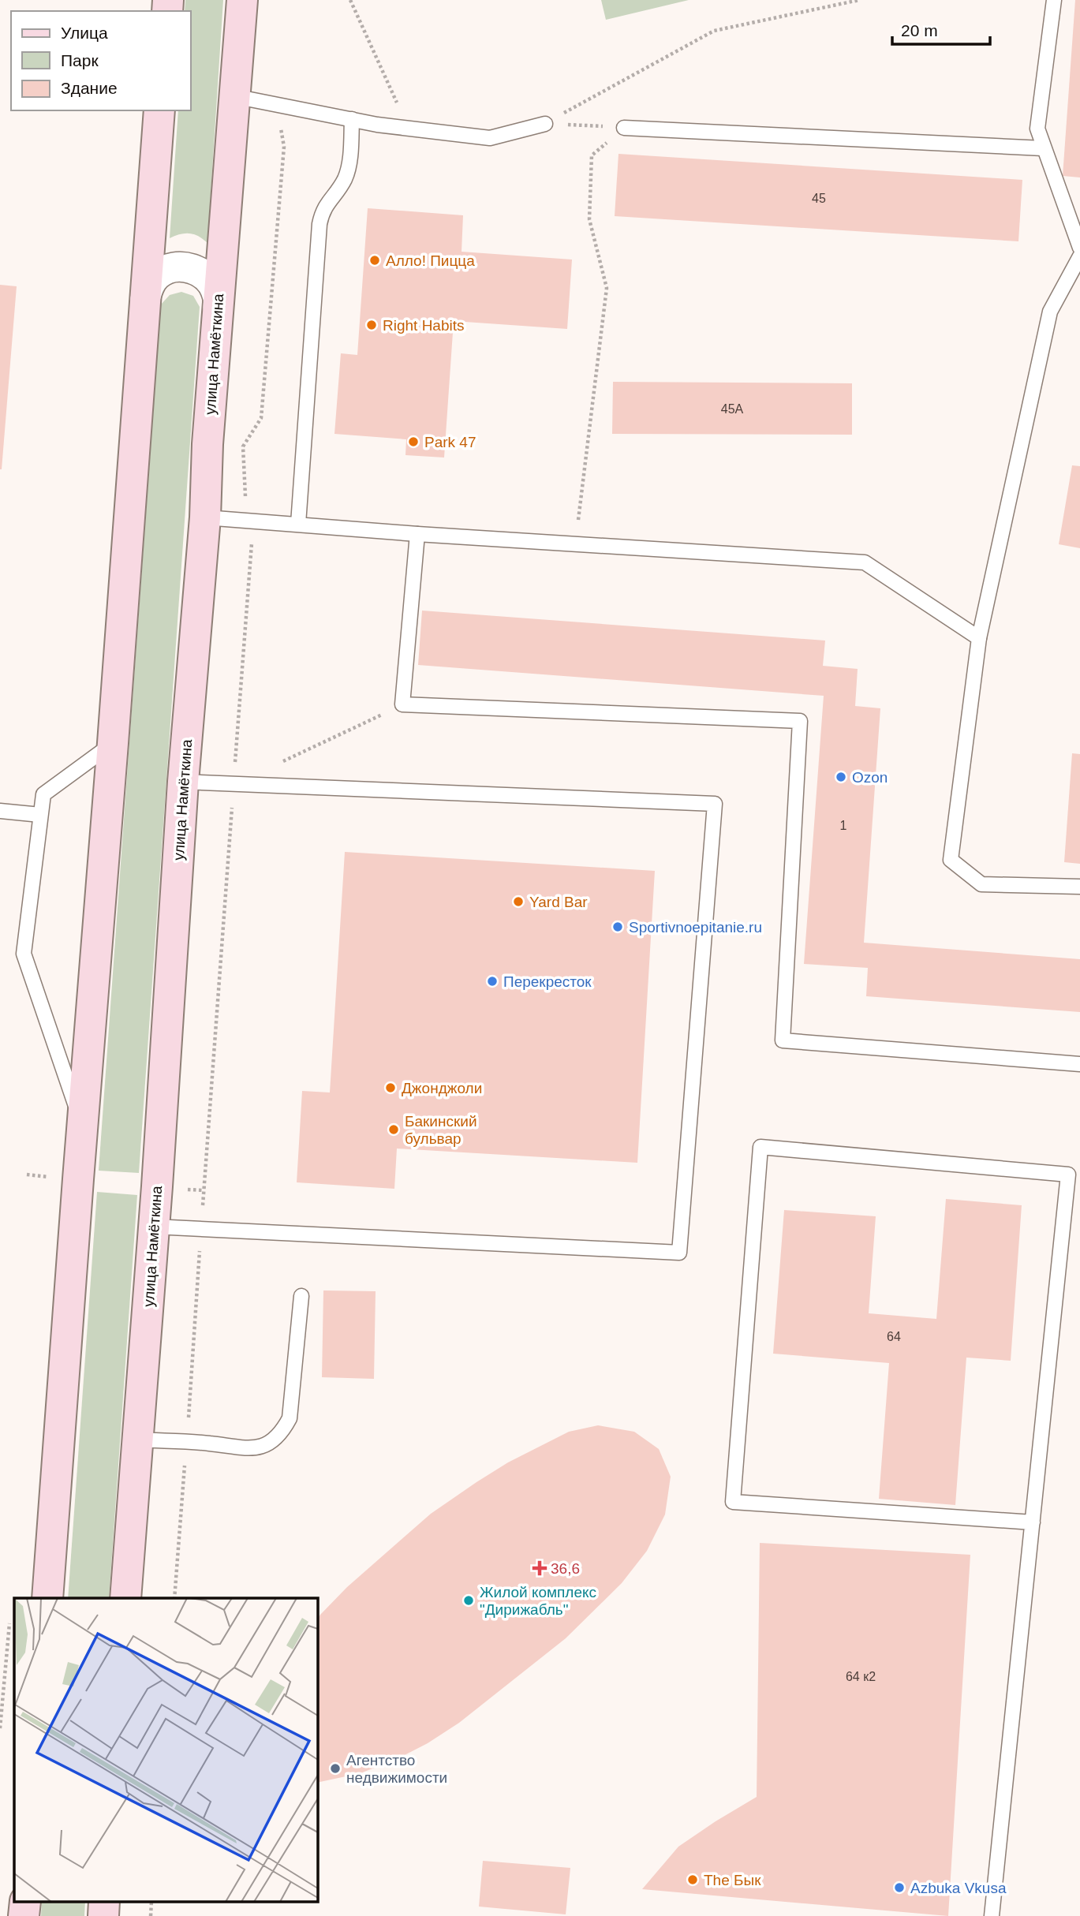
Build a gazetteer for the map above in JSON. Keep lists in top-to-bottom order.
{
  "streets": {
    "street": ["улица Намёткина"]
  },
  "places": {
    "other": [
      "Алло! Пицца",
      "Right Habits",
      "Park 47",
      "Ozon",
      "Yard Bar",
      "Sportivnoepitanie.ru",
      "Перекресток",
      "Джонджоли",
      "Бакинский бульвар",
      "Жилой комплекс \"Дирижабль\"",
      "Агентство недвижимости",
      "The Бык",
      "Azbuka Vkusa"
    ],
    "health": ["36,6"]
  },
  "house_numbers": [
    "45",
    "45А",
    "1",
    "64",
    "64 к2"
  ],
  "legend": ["Улица", "Парк", "Здание"],
  "scale_bar": "20 m"
}
